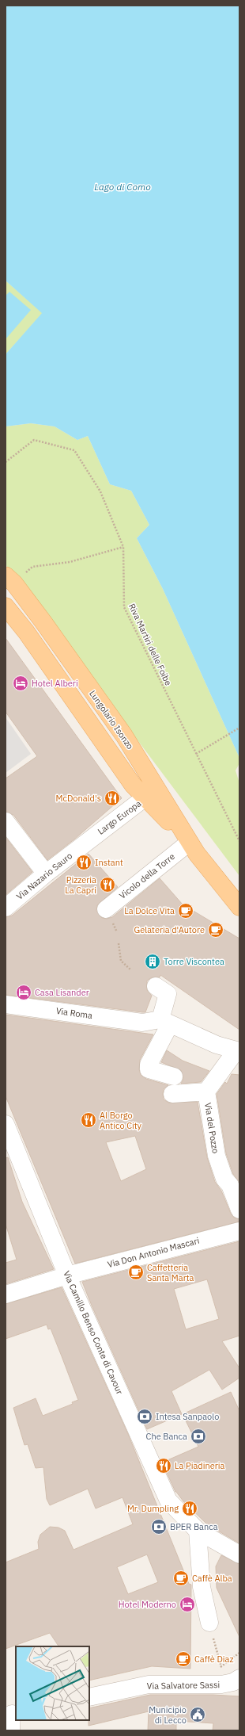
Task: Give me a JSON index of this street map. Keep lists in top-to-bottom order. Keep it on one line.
{"streets":{"main road":["Lungolario Isonzo"],"street":["Largo Europa","Via Nazario Sauro","Vicolo della Torre","Via Roma","Via del Pozzo","Via Don Antonio Mascari","Via Camillo Benso Conte di Cavour","Via Salvatore Sassi"],"path":["Riva Martiri delle Foibe"]},"crossings":[["Lungolario Isonzo","Largo Europa"],["Lungolario Isonzo","Vicolo della Torre"],["Largo Europa","Via Nazario Sauro"],["Via Don Antonio Mascari","Via Camillo Benso Conte di Cavour"]],"water":["Lago di Como"],"places":{"hotel":["Hotel Alberi","Casa Lisander","Hotel Moderno"],"restaurant":["McDonald's","Instant","Pizzeria La Capri","Al Borgo Antico City","La Piadineria","Mr. Dumpling"],"cafe":["La Dolce Vita","Gelateria d'Autore","Caffetteria Santa Marta","Caffè Alba","Caffè Diaz"],"building":["Torre Viscontea"],"bank":["Intesa Sanpaolo","Che Banca","BPER Banca"],"public building":["Municipio di Lecco"]}}
